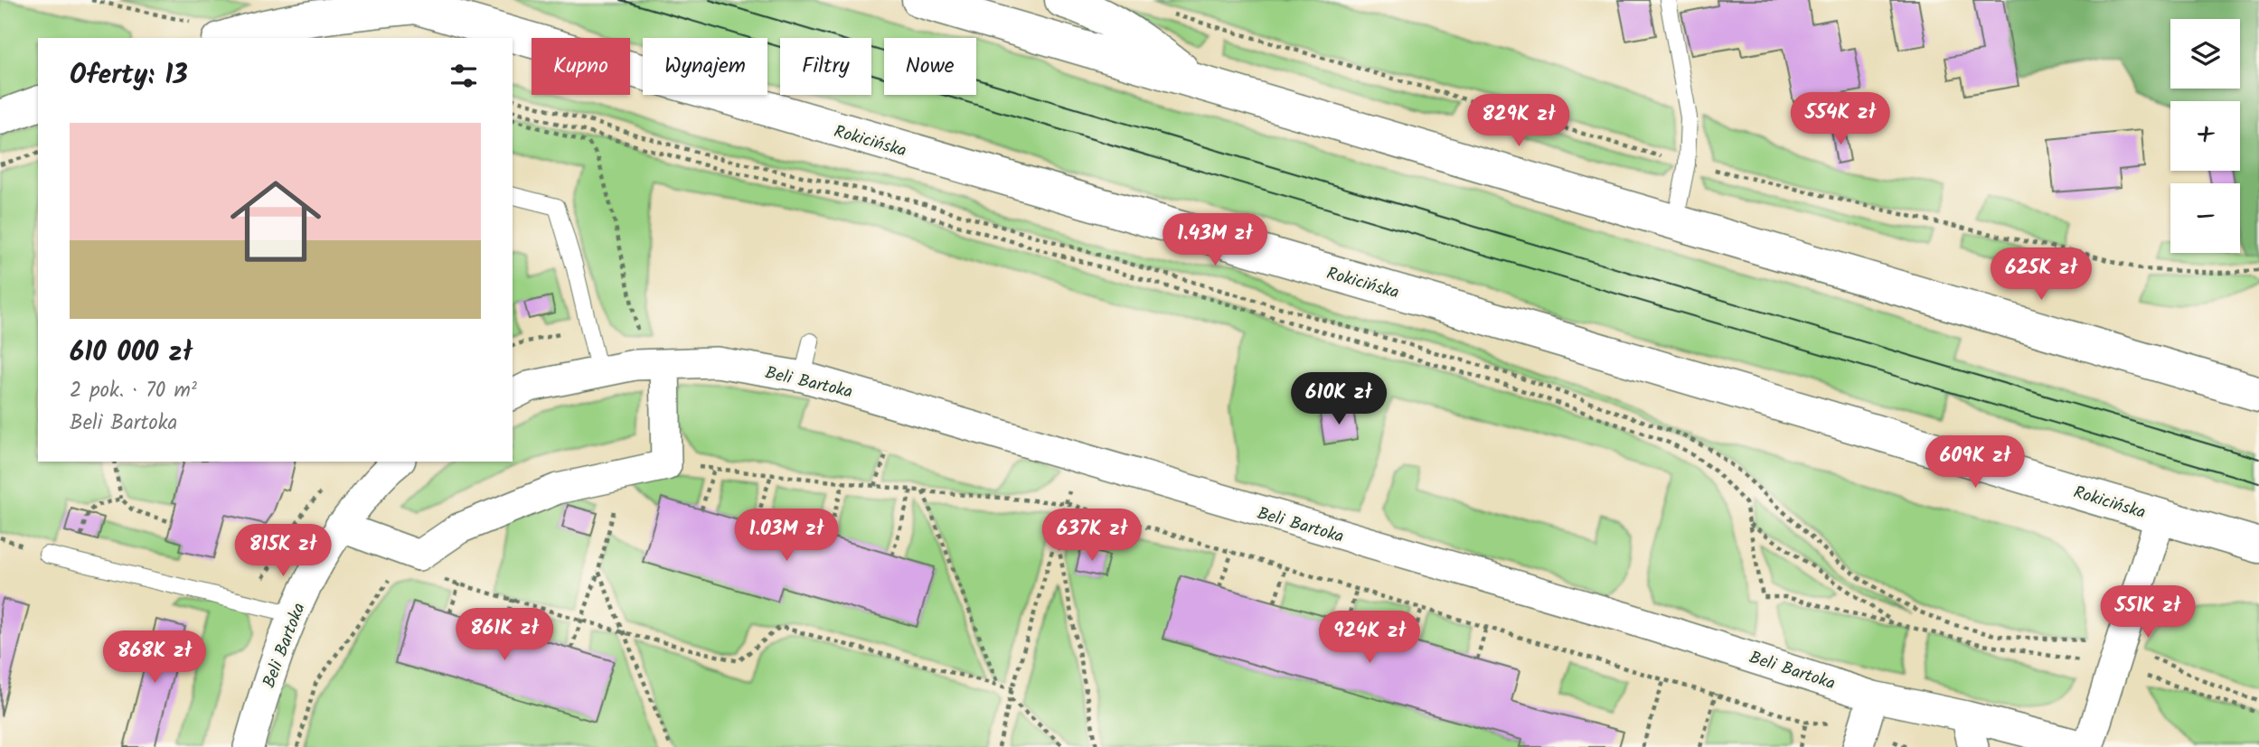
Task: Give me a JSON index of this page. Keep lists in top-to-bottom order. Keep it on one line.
{"streets":{"main road":["Rokicińska"],"street":["Beli Bartoka"]},"page":{"map_buttons":["+","−"],"chip":["Kupno","Wynajem","Filtry","Nowe"],"heading":"Oferty: 13","price":["554K zł","829K zł","1.43M zł","625K zł","610K zł","609K zł","1.03M zł","637K zł","815K zł","551K zł","861K zł","924K zł","868K zł"],"list":[{"name":"610 000 zł","note":"2 pok. · 70 m² · Beli Bartoka"}]}}
